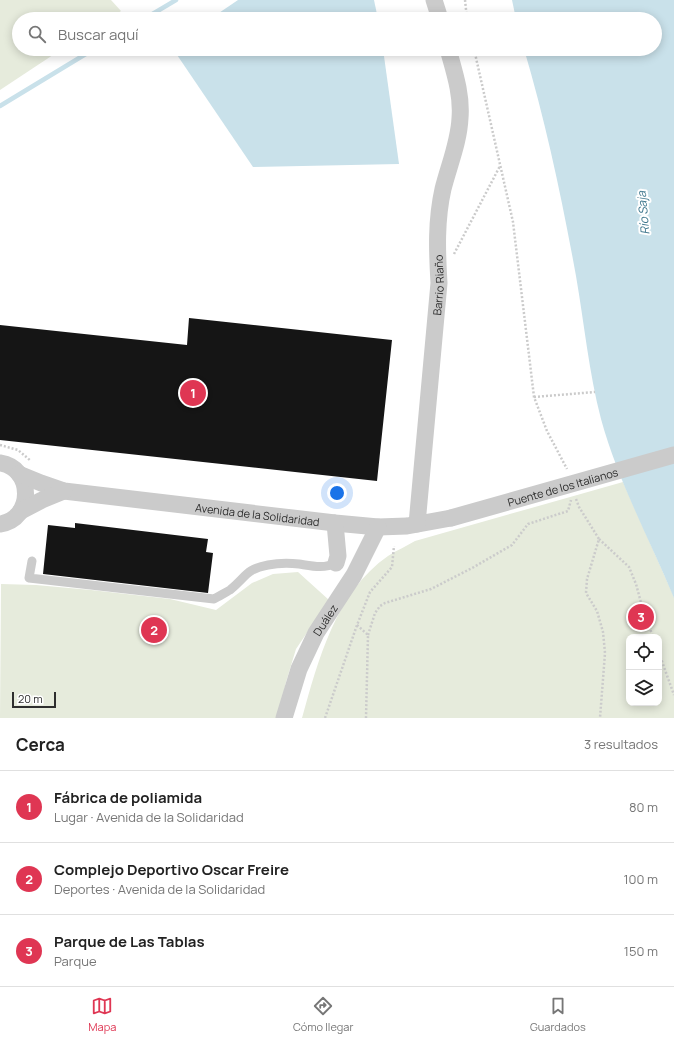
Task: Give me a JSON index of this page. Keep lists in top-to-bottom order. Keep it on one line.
{"streets":{"street":["Barrio Riaño","Puente de los Italianos","Avenida de la Solidaridad","Duález"]},"crossings":[["Barrio Riaño","Avenida de la Solidaridad"],["Puente de los Italianos","Avenida de la Solidaridad"],["Avenida de la Solidaridad","Duález"]],"water":["Río Saja"],"scale_bar":"20 m","page":{"search":"Buscar aquí","pins":["1","3","2"],"scale":"20 m","heading":["Cerca","3 resultados"],"list":[{"mark":"1","name":"Fábrica de poliamida","note":"Lugar · Avenida de la Solidaridad","value":"80 m"},{"mark":"2","name":"Complejo Deportivo Oscar Freire","note":"Deportes · Avenida de la Solidaridad","value":"100 m"},{"mark":"3","name":"Parque de Las Tablas","note":"Parque","value":"150 m"}],"nav":["Mapa","Cómo llegar","Guardados"]}}
